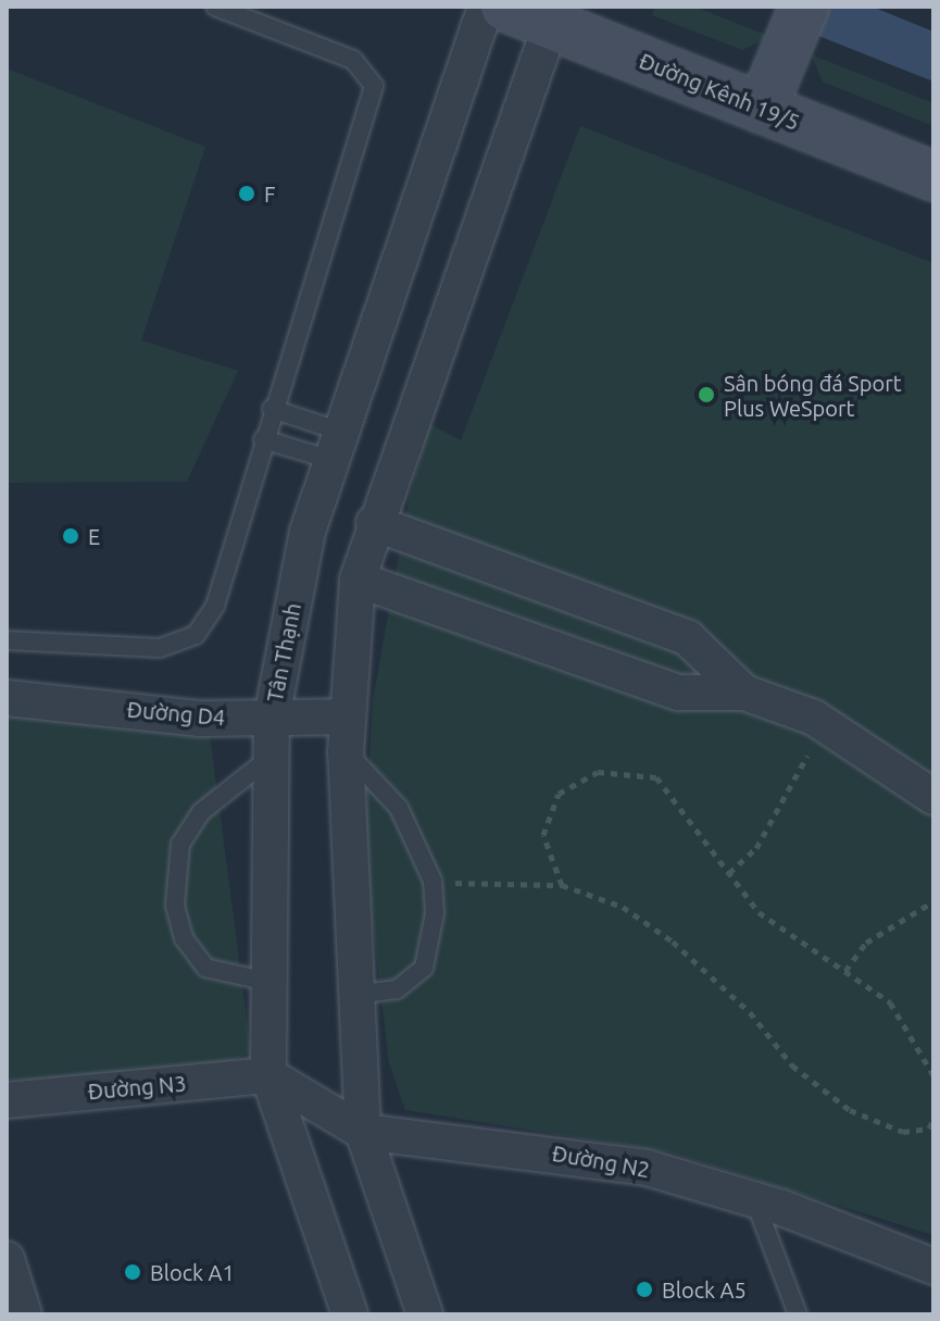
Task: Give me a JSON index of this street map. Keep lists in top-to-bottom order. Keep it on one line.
{"streets":{"street":["Đường Kênh 19/5","Tân Thạnh","Đường D4","Đường N3","Đường N2"]},"crossings":[["Tân Thạnh","Đường D4"],["Tân Thạnh","Đường N3"],["Tân Thạnh","Đường N2"],["Đường N3","Đường N2"]],"places":["F","Sân bóng đá Sport Plus WeSport","E","Block A1","Block A5"]}
